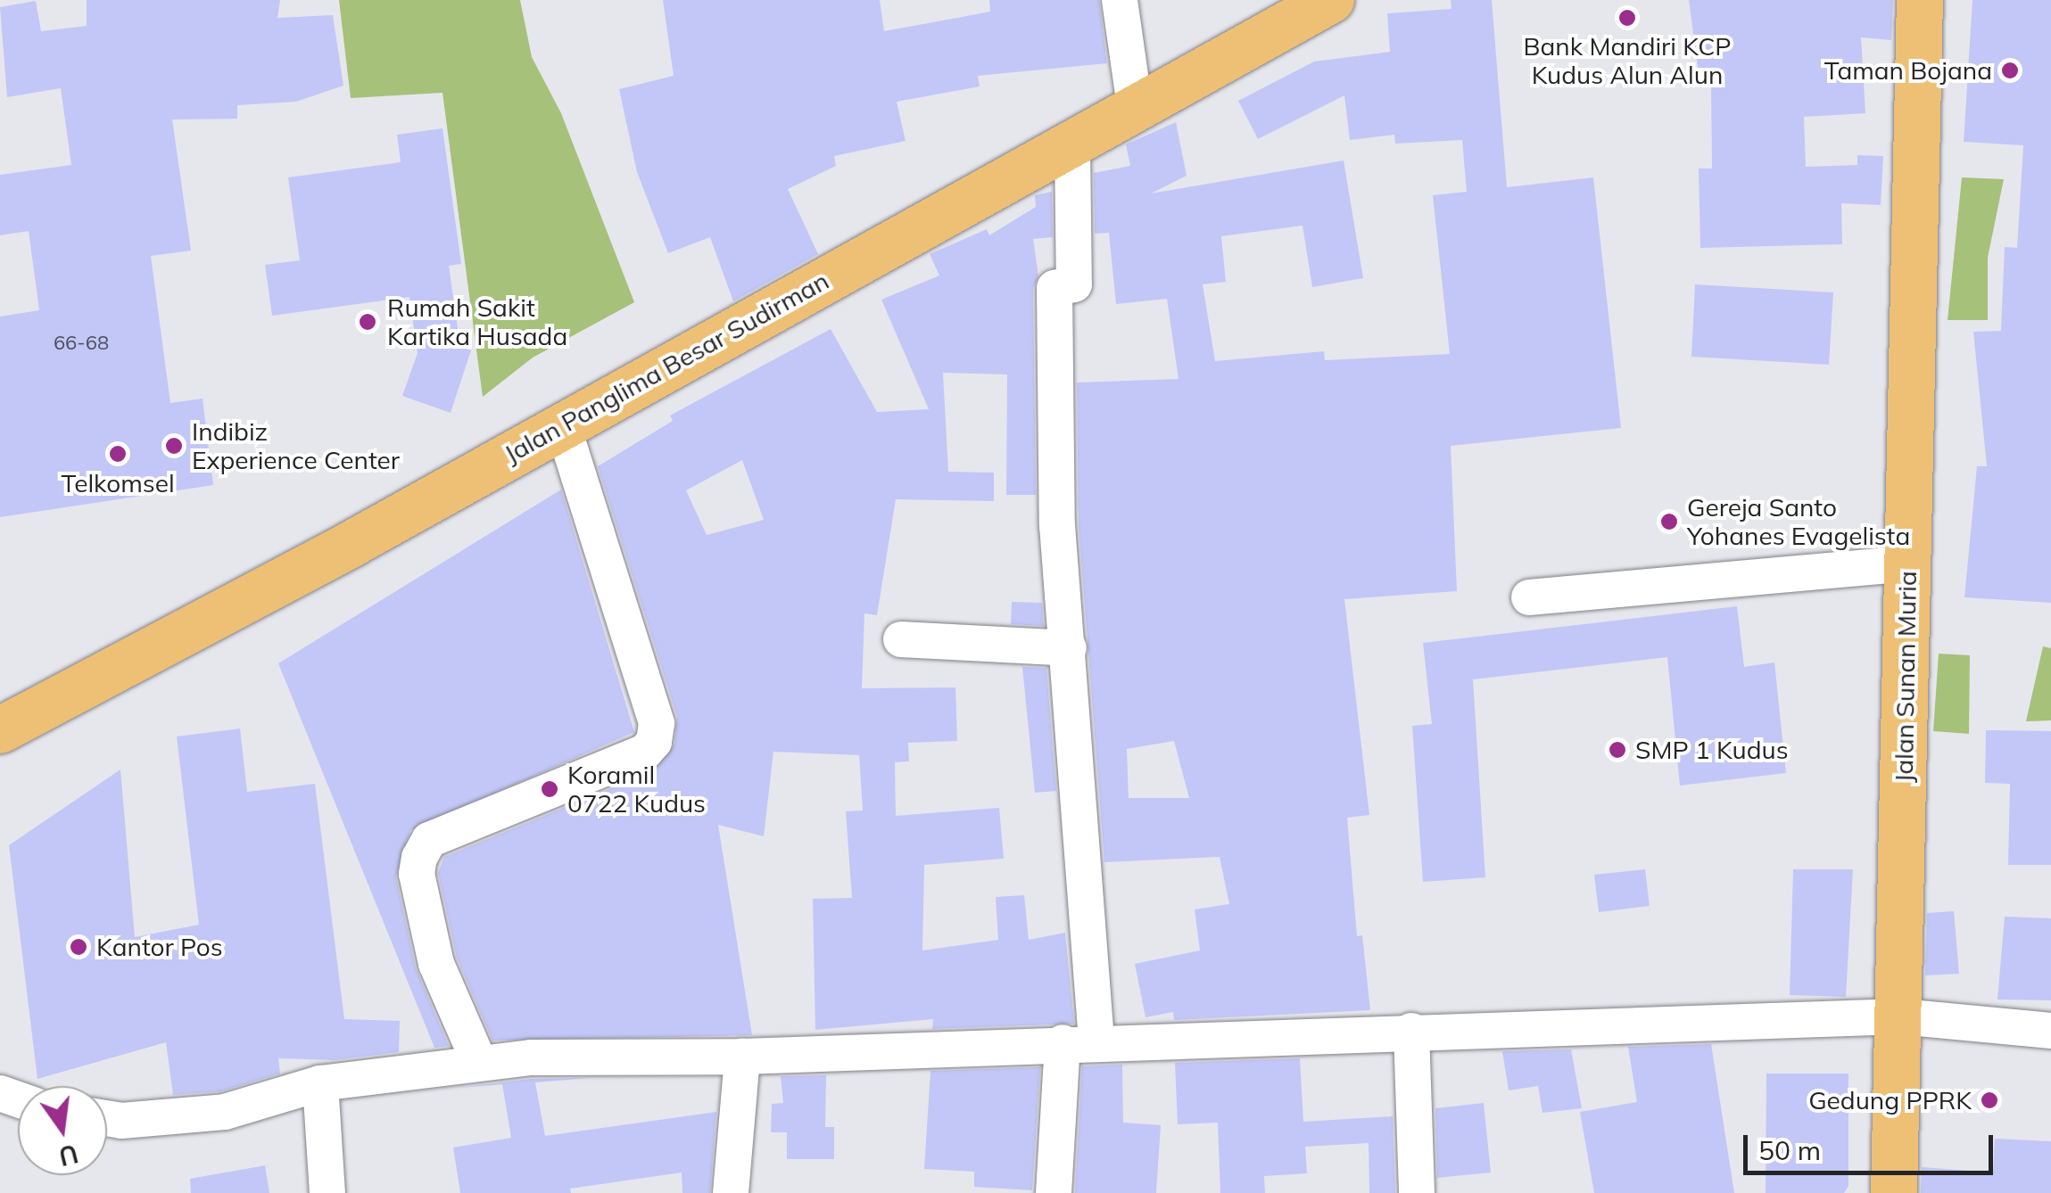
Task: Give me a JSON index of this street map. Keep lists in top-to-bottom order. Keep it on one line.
{"streets":{"main road":["Jalan Panglima Besar Sudirman","Jalan Sunan Muria"]},"places":["Bank Mandiri KCP Kudus Alun Alun","Taman Bojana","Rumah Sakit Kartika Husada","Indibiz Experience Center","Telkomsel","Gereja Santo Yohanes Evagelista","SMP 1 Kudus","Koramil 0722 Kudus","Kantor Pos","Gedung PPRK"],"house_numbers":["66-68"],"scale_bar":"50 m","north":"bottom"}
